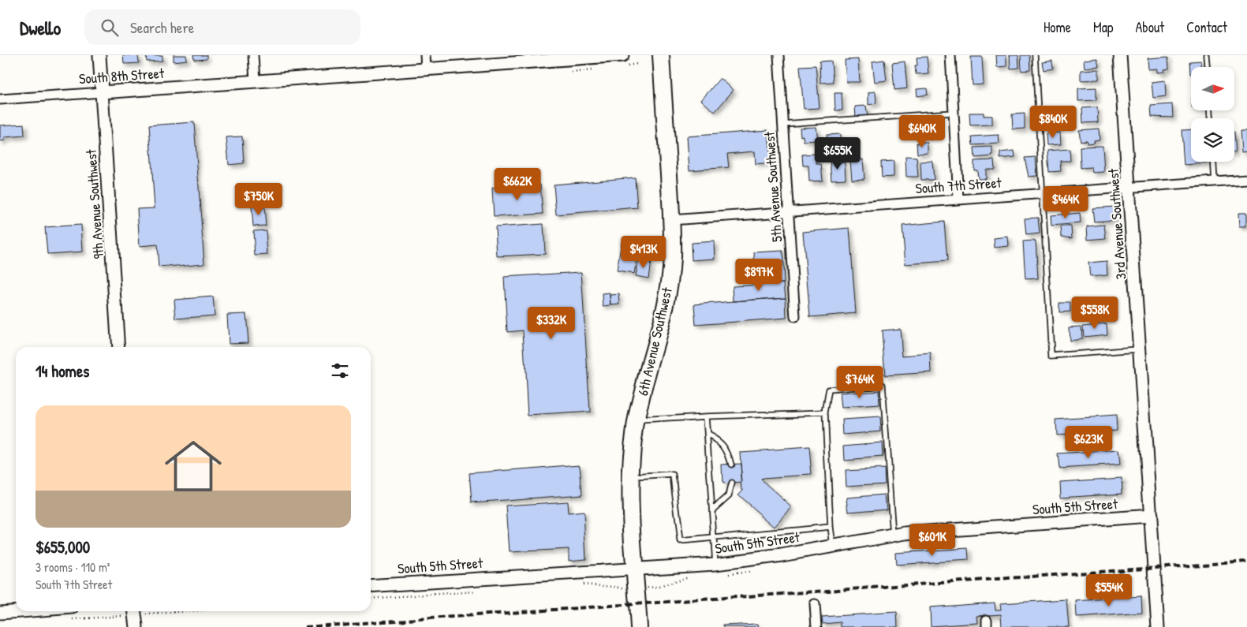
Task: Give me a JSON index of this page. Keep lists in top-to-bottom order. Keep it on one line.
{"streets":{"highway":["6th Avenue Southwest"],"street":["South 8th Street","South 7th Street","5th Avenue Southwest","9th Avenue Southwest","3rd Avenue Southwest","South 5th Street"]},"crossings":[["South 8th Street","9th Avenue Southwest"],["South 7th Street","5th Avenue Southwest"],["South 7th Street","3rd Avenue Southwest"],["South 7th Street","6th Avenue Southwest"],["3rd Avenue Southwest","South 5th Street"],["6th Avenue Southwest","South 5th Street"]],"north":"right","page":{"header":"Dwello","search":"Search here","nav":["Home","Map","About","Contact"],"price":["$840K","$640K","$655K","$662K","$750K","$464K","$413K","$897K","$558K","$332K","$764K","$623K","$601K","$554K"],"heading":"14 homes","list":[{"name":"$655,000","note":"3 rooms · 110 m² · South 7th Street"}]}}
